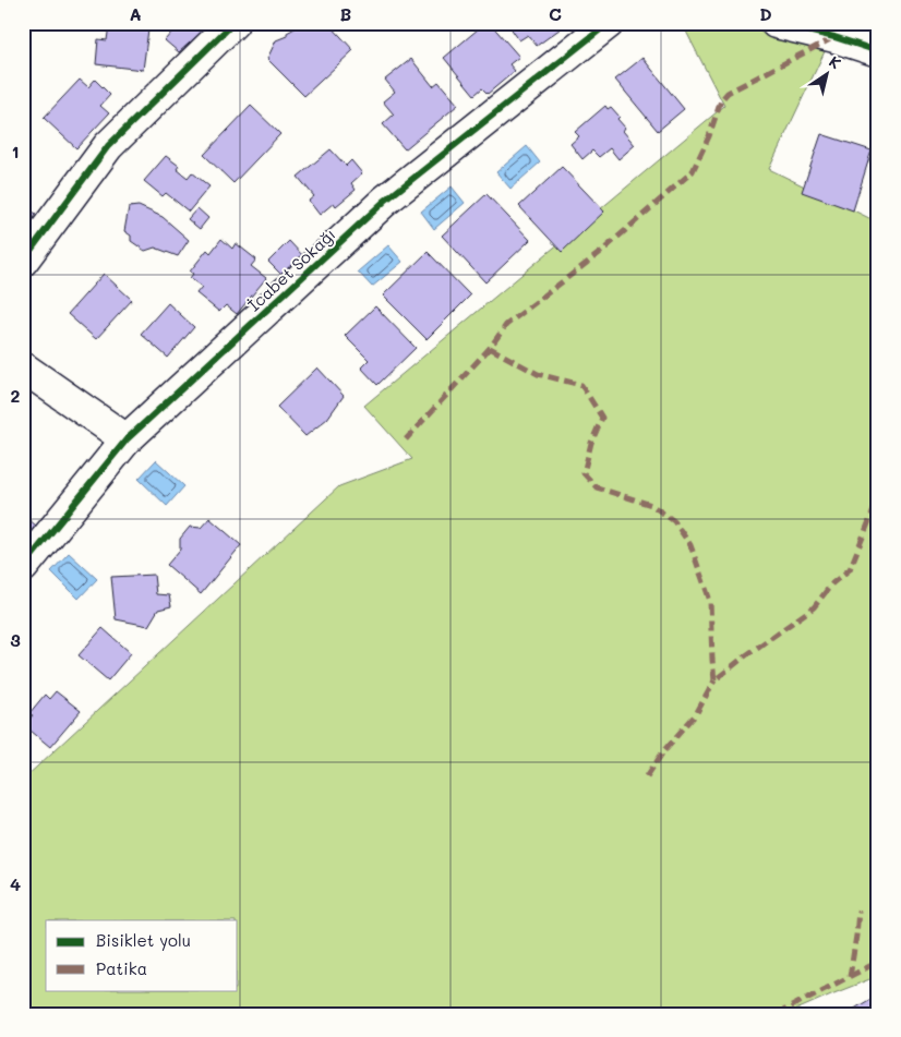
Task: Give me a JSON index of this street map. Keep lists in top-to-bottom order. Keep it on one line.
{"streets":{"street":["İcabet Sokağı"]},"legend":["Bisiklet yolu","Patika"],"north":"top right","grid":{"columns":["A","B","C","D"],"rows":["1","2","3","4"]}}
